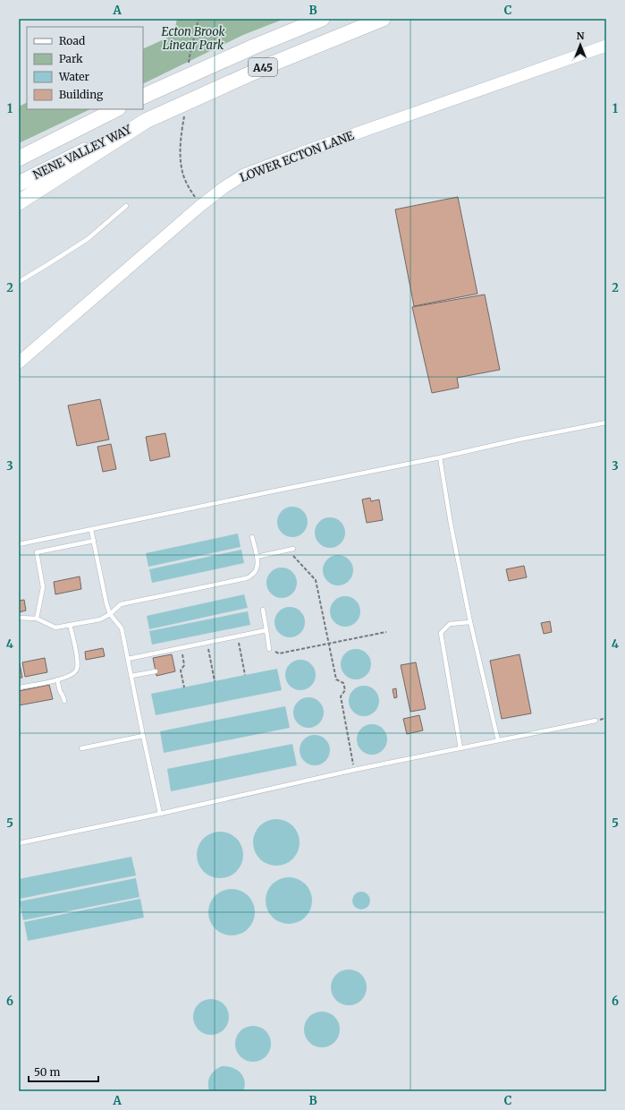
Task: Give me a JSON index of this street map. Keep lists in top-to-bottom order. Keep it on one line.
{"streets":{"highway":["A45","NENE VALLEY WAY"],"street":["LOWER ECTON LANE"]},"crossings":[["A45","NENE VALLEY WAY"]],"parks":["Ecton Brook Linear Park"],"legend":["Road","Park","Water","Building"],"scale_bar":"50 m","north":"top","grid":{"columns":["A","B","C"],"rows":["1","2","3","4","5","6"]}}
